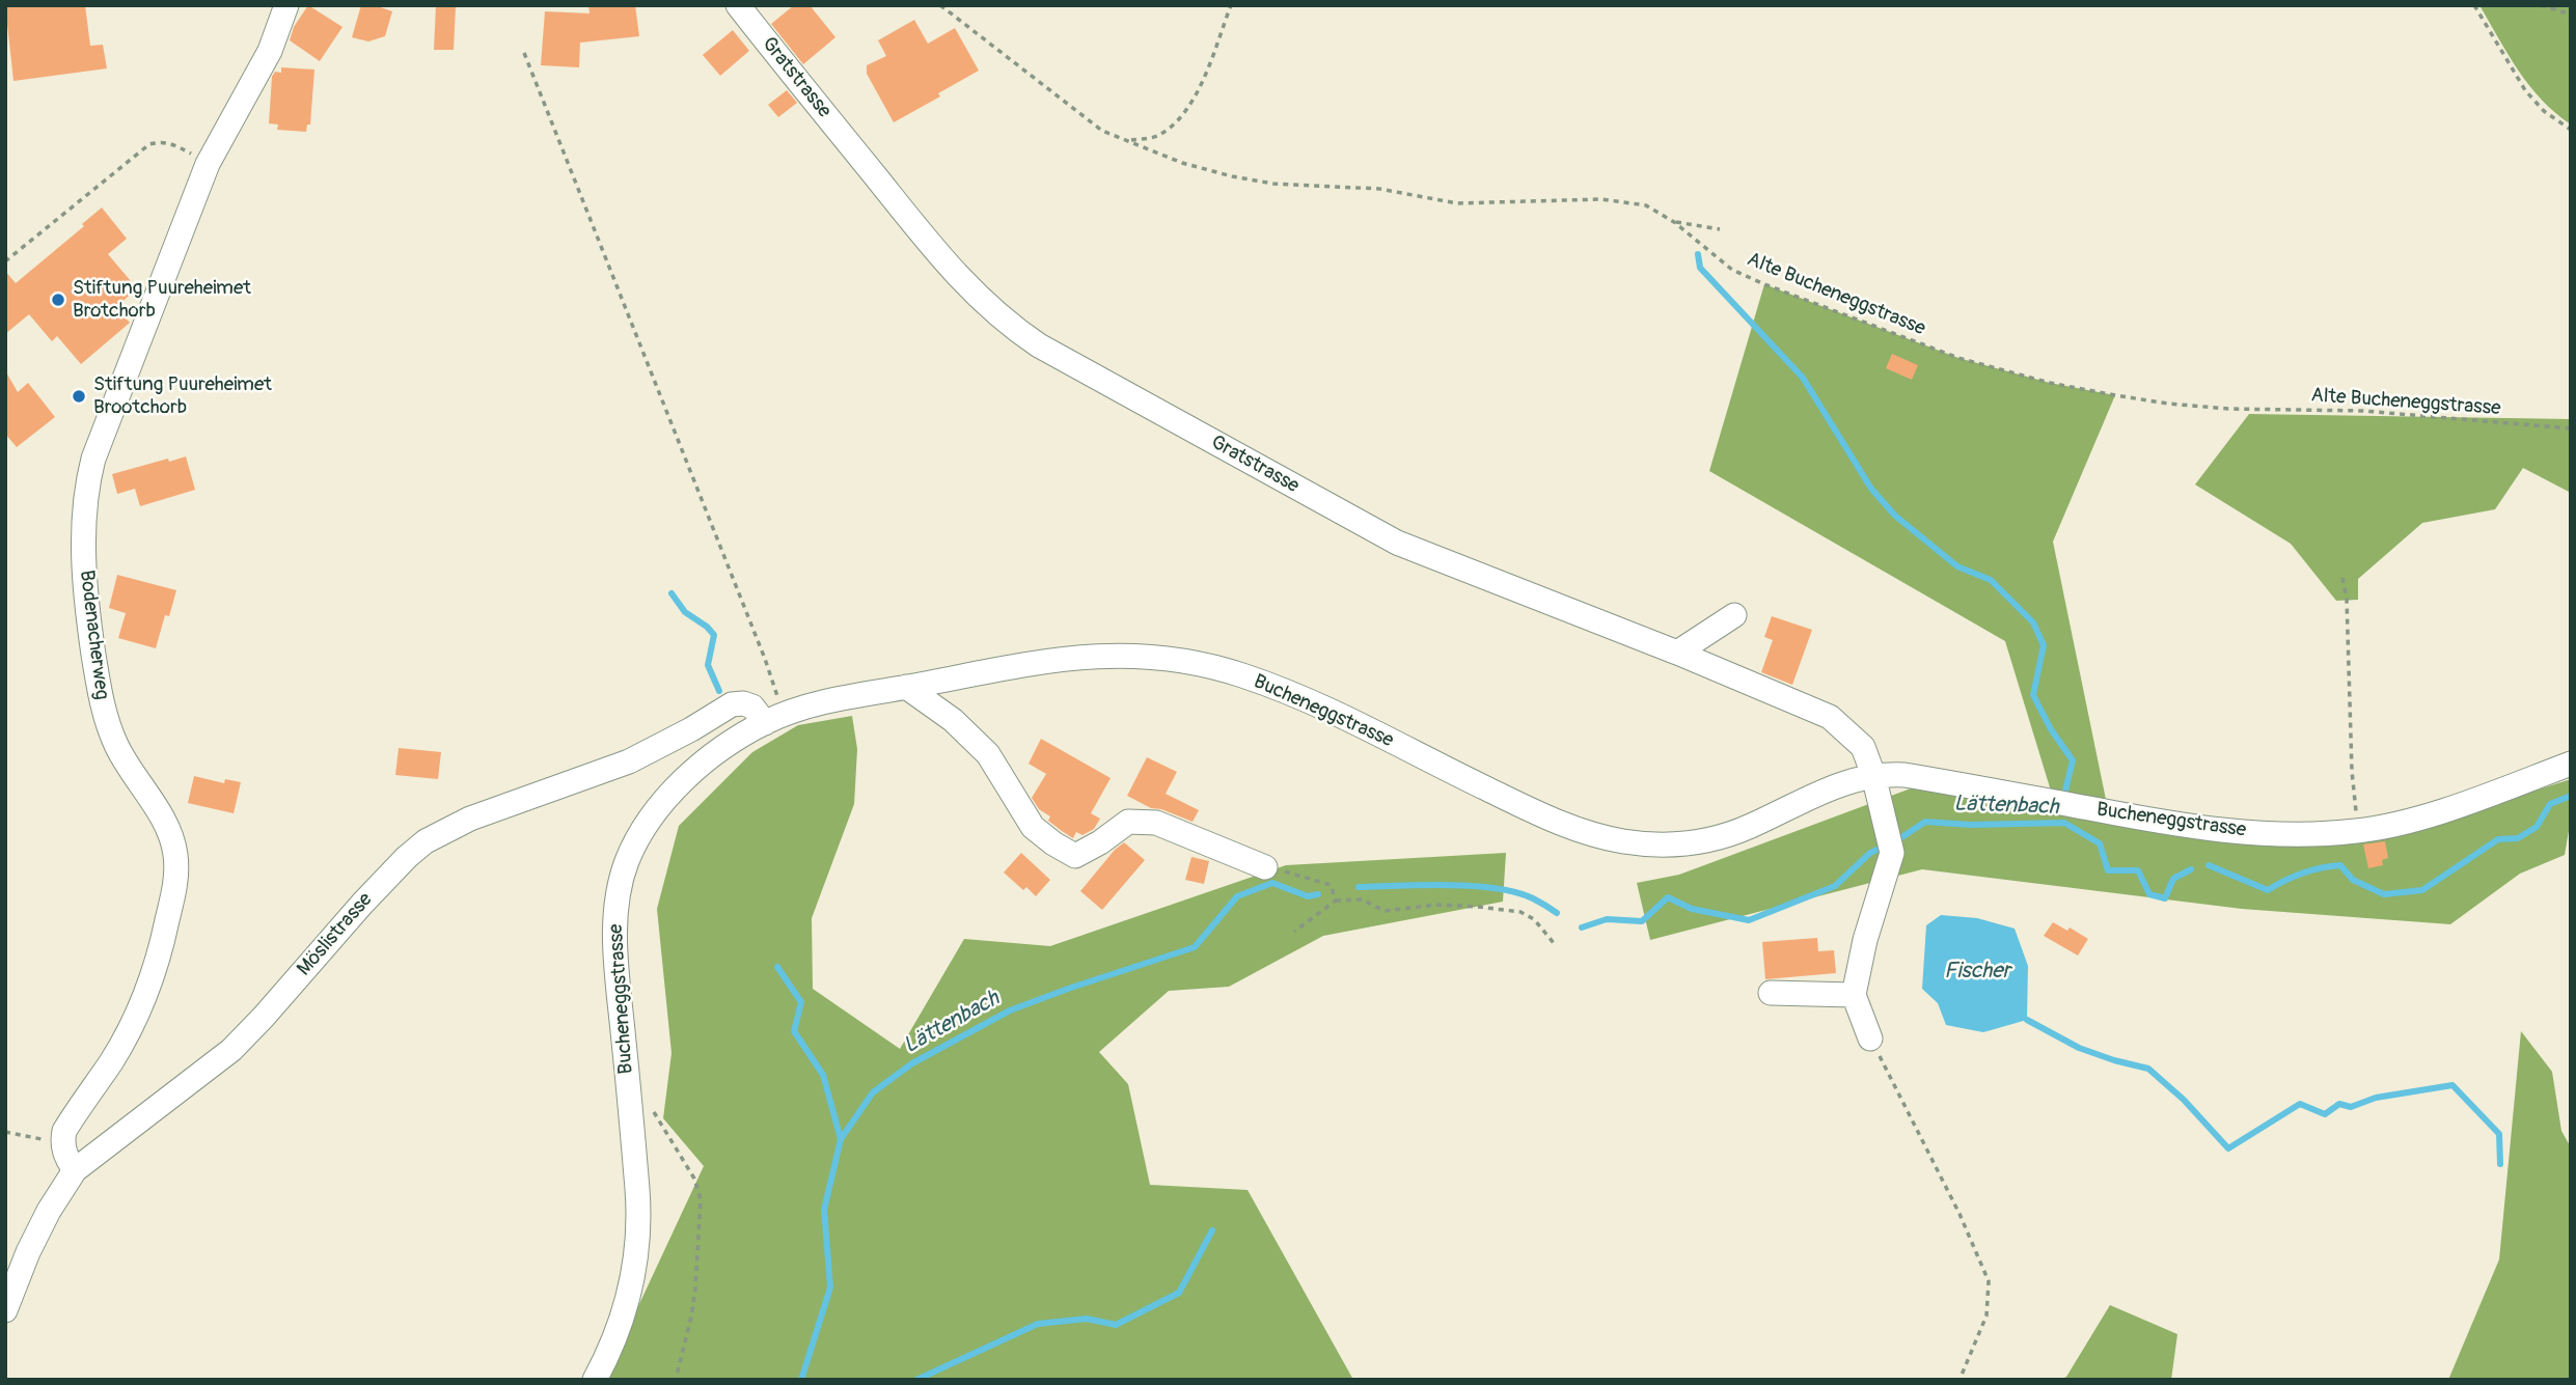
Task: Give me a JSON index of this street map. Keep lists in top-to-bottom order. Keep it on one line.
{"streets":{"street":["Gratstrasse","Bodenacherweg","Bucheneggstrasse","Möslistrasse"],"path":["Alte Bucheneggstrasse"]},"crossings":[["Gratstrasse","Bucheneggstrasse"],["Bucheneggstrasse","Möslistrasse"]],"water":["Lättenbach","Fischer"],"places":["Stiftung Puureheimet Brotchorb","Stiftung Puureheimet Brootchorb"]}
